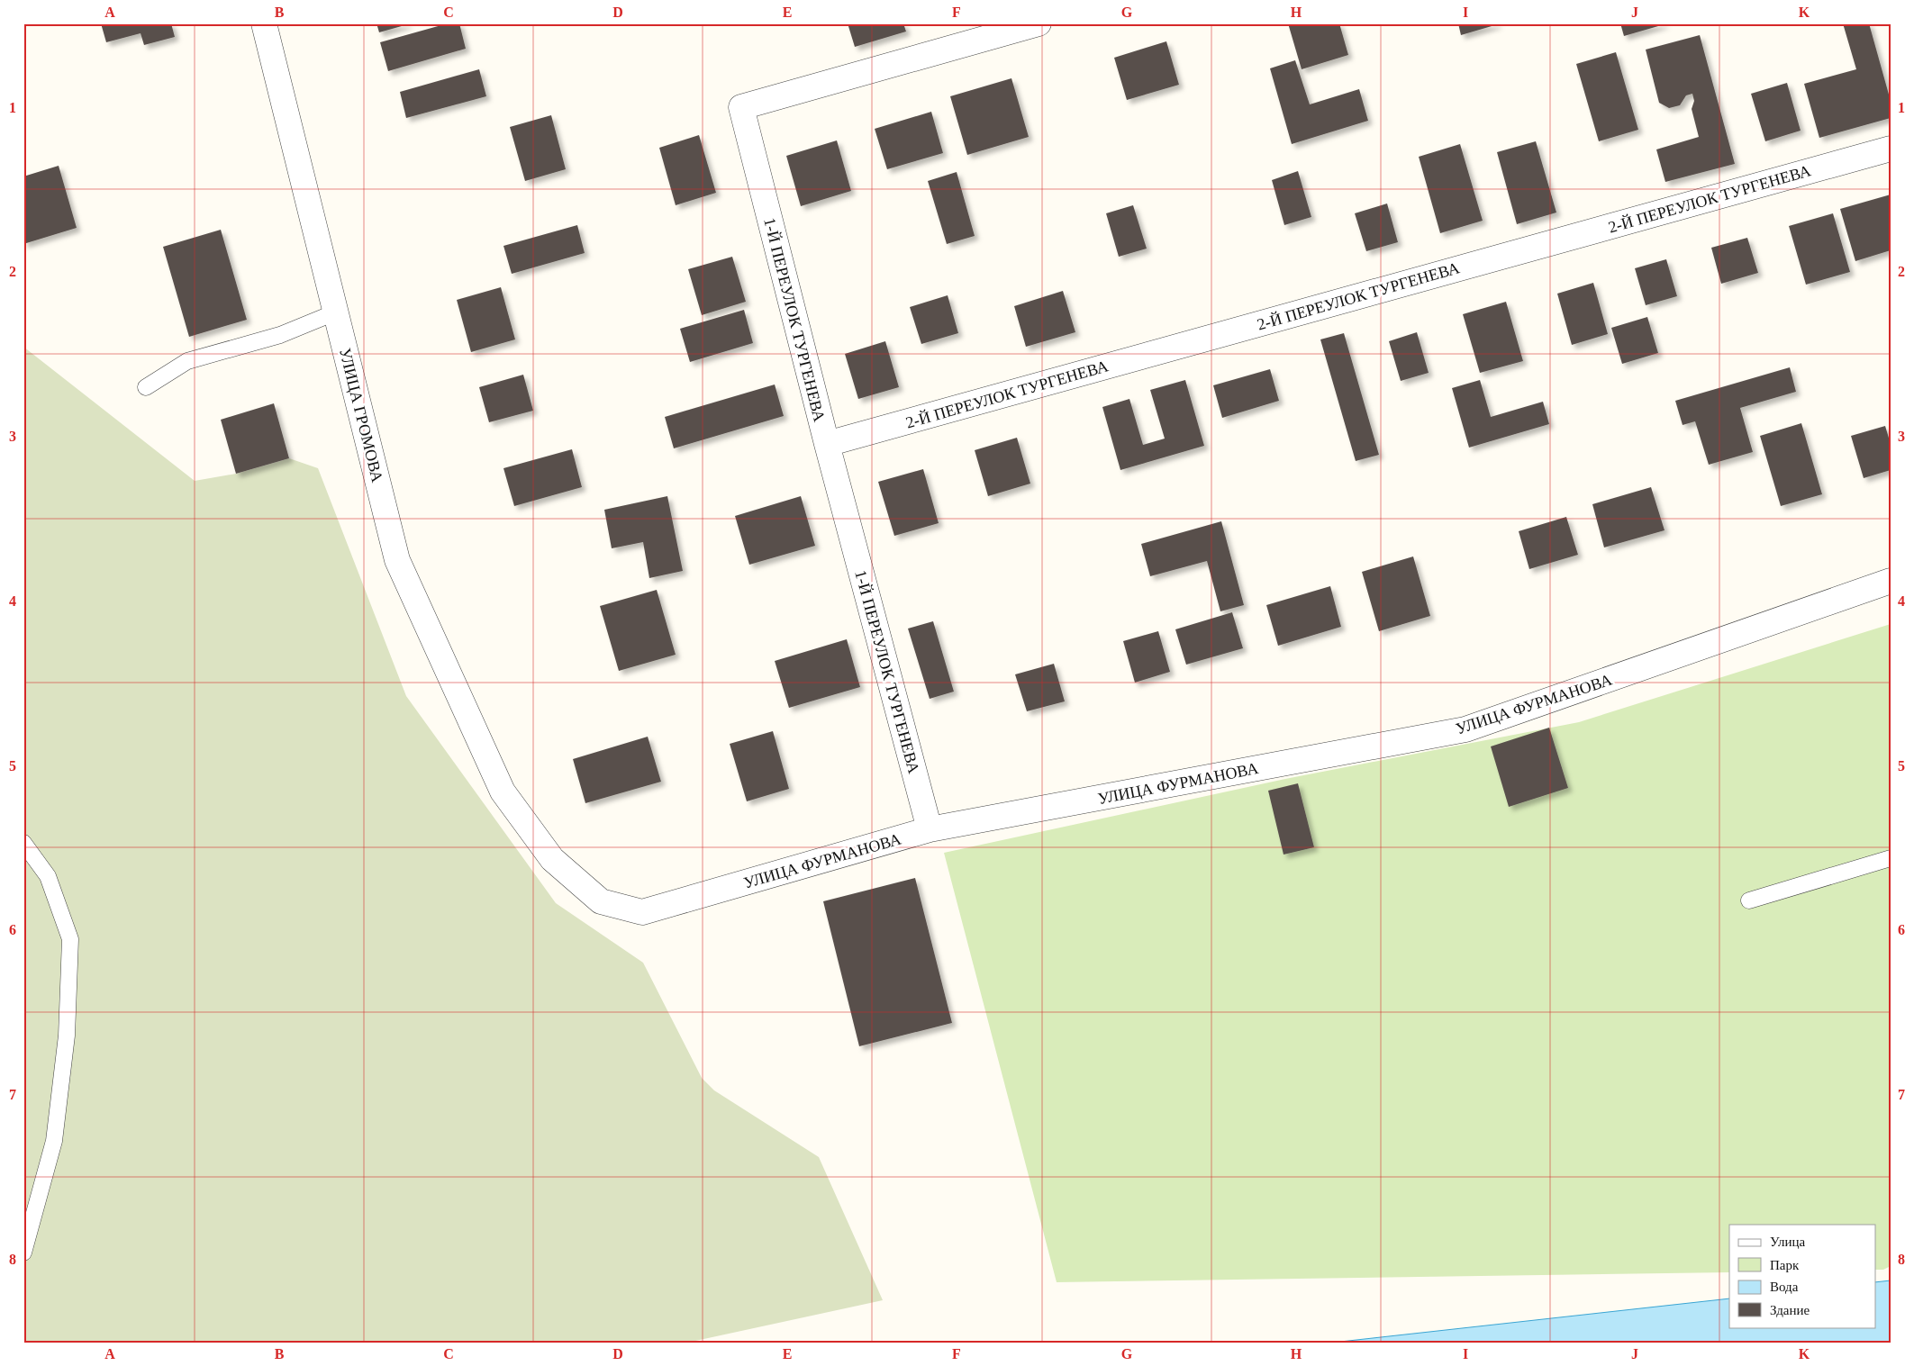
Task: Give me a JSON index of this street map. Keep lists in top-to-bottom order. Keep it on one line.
{"streets":{"street":["2-Й ПЕРЕУЛОК ТУРГЕНЕВА","1-Й ПЕРЕУЛОК ТУРГЕНЕВА","УЛИЦА ГРОМОВА","УЛИЦА ФУРМАНОВА"]},"crossings":[["2-Й ПЕРЕУЛОК ТУРГЕНЕВА","1-Й ПЕРЕУЛОК ТУРГЕНЕВА"],["1-Й ПЕРЕУЛОК ТУРГЕНЕВА","УЛИЦА ФУРМАНОВА"],["УЛИЦА ГРОМОВА","УЛИЦА ФУРМАНОВА"]],"legend":["Улица","Парк","Вода","Здание"],"grid":{"columns":["A","B","C","D","E","F","G","H","I","J","K"],"rows":["1","2","3","4","5","6","7","8"]}}
